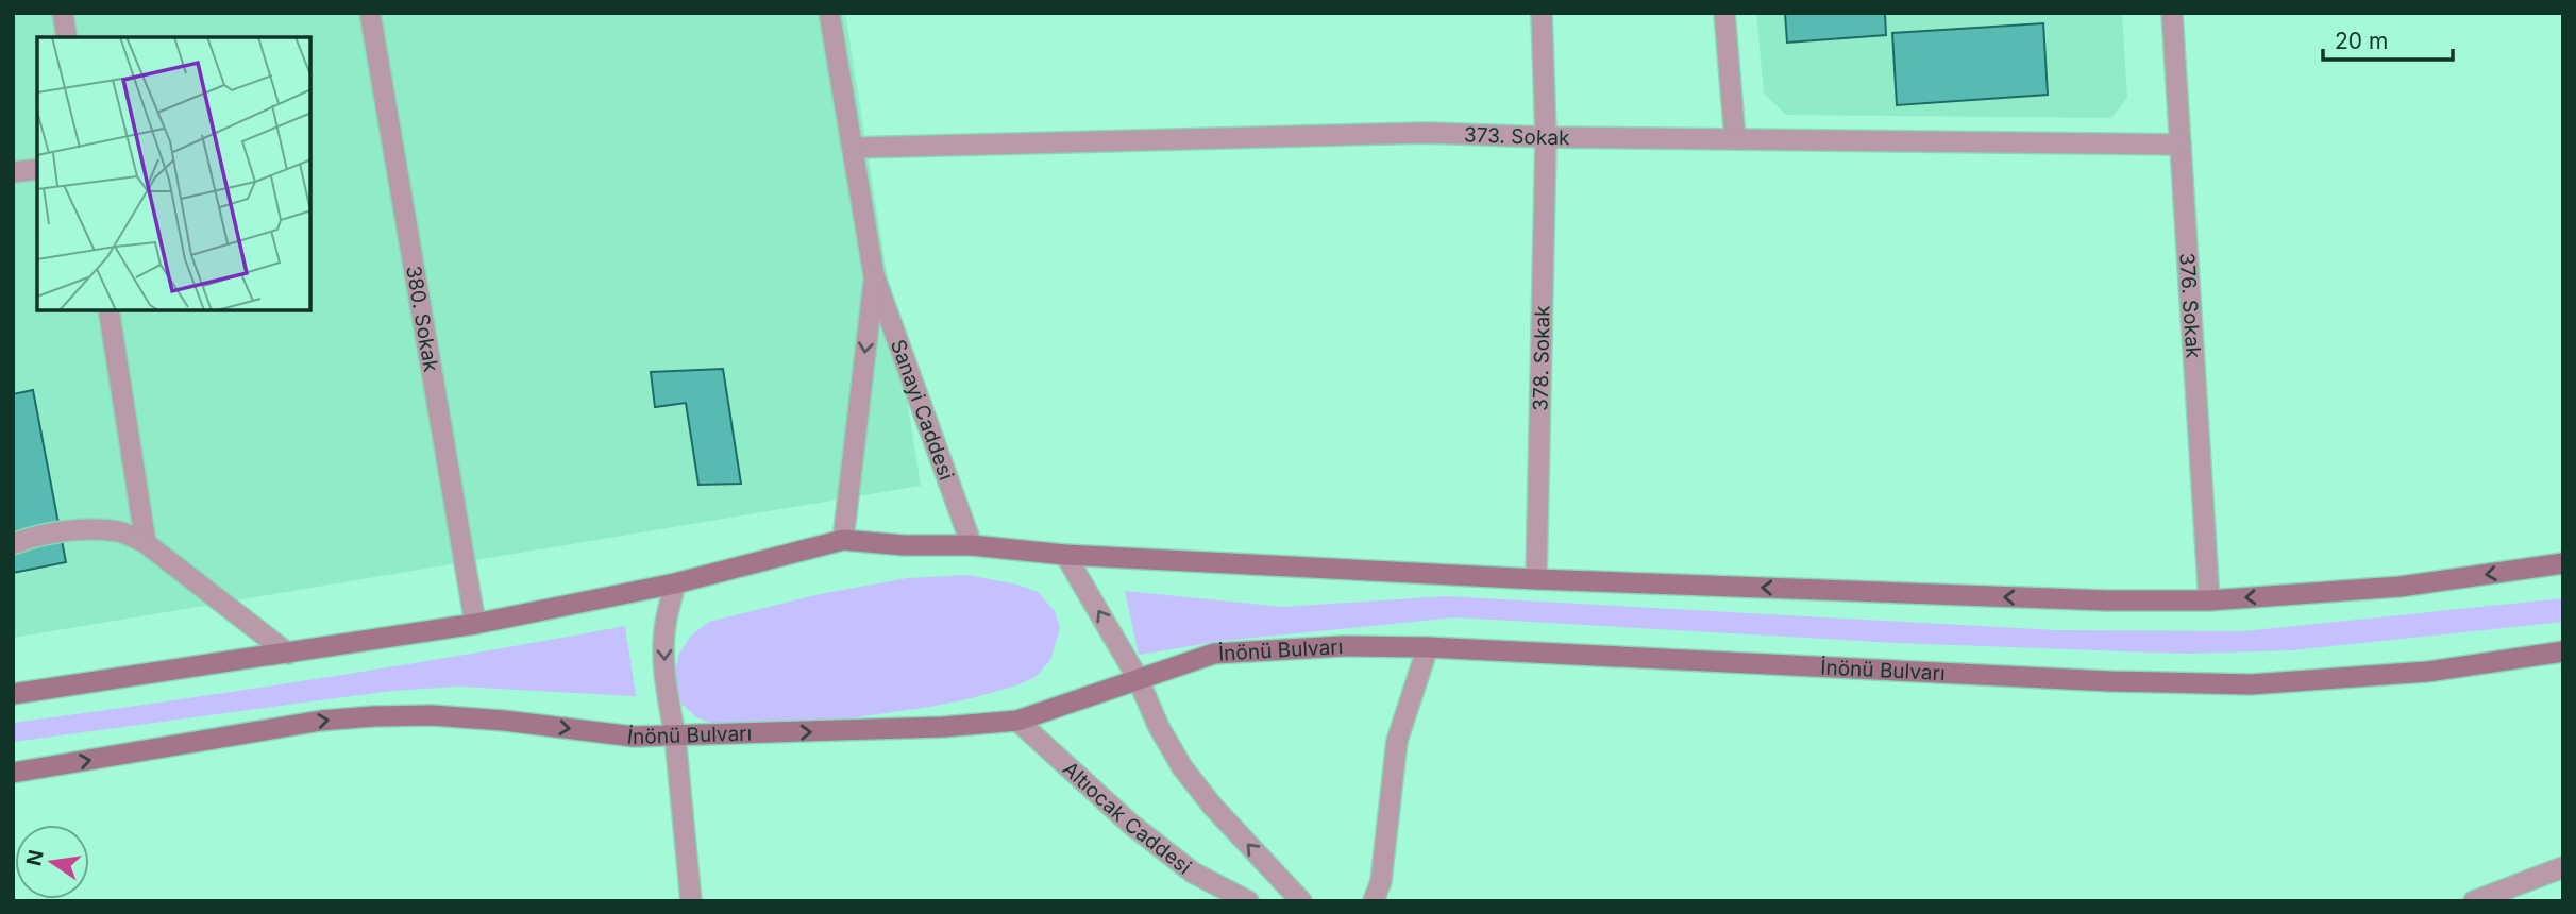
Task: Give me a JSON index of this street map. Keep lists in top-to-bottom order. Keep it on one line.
{"streets":{"main road":["İnönü Bulvarı"],"street":["373. Sokak","376. Sokak","380. Sokak","378. Sokak","Sanayi Caddesi","Altıocak Caddesi"]},"crossings":[["373. Sokak","376. Sokak"],["373. Sokak","378. Sokak"],["373. Sokak","Sanayi Caddesi"],["İnönü Bulvarı","Altıocak Caddesi"]],"scale_bar":"20 m","north":"left"}
